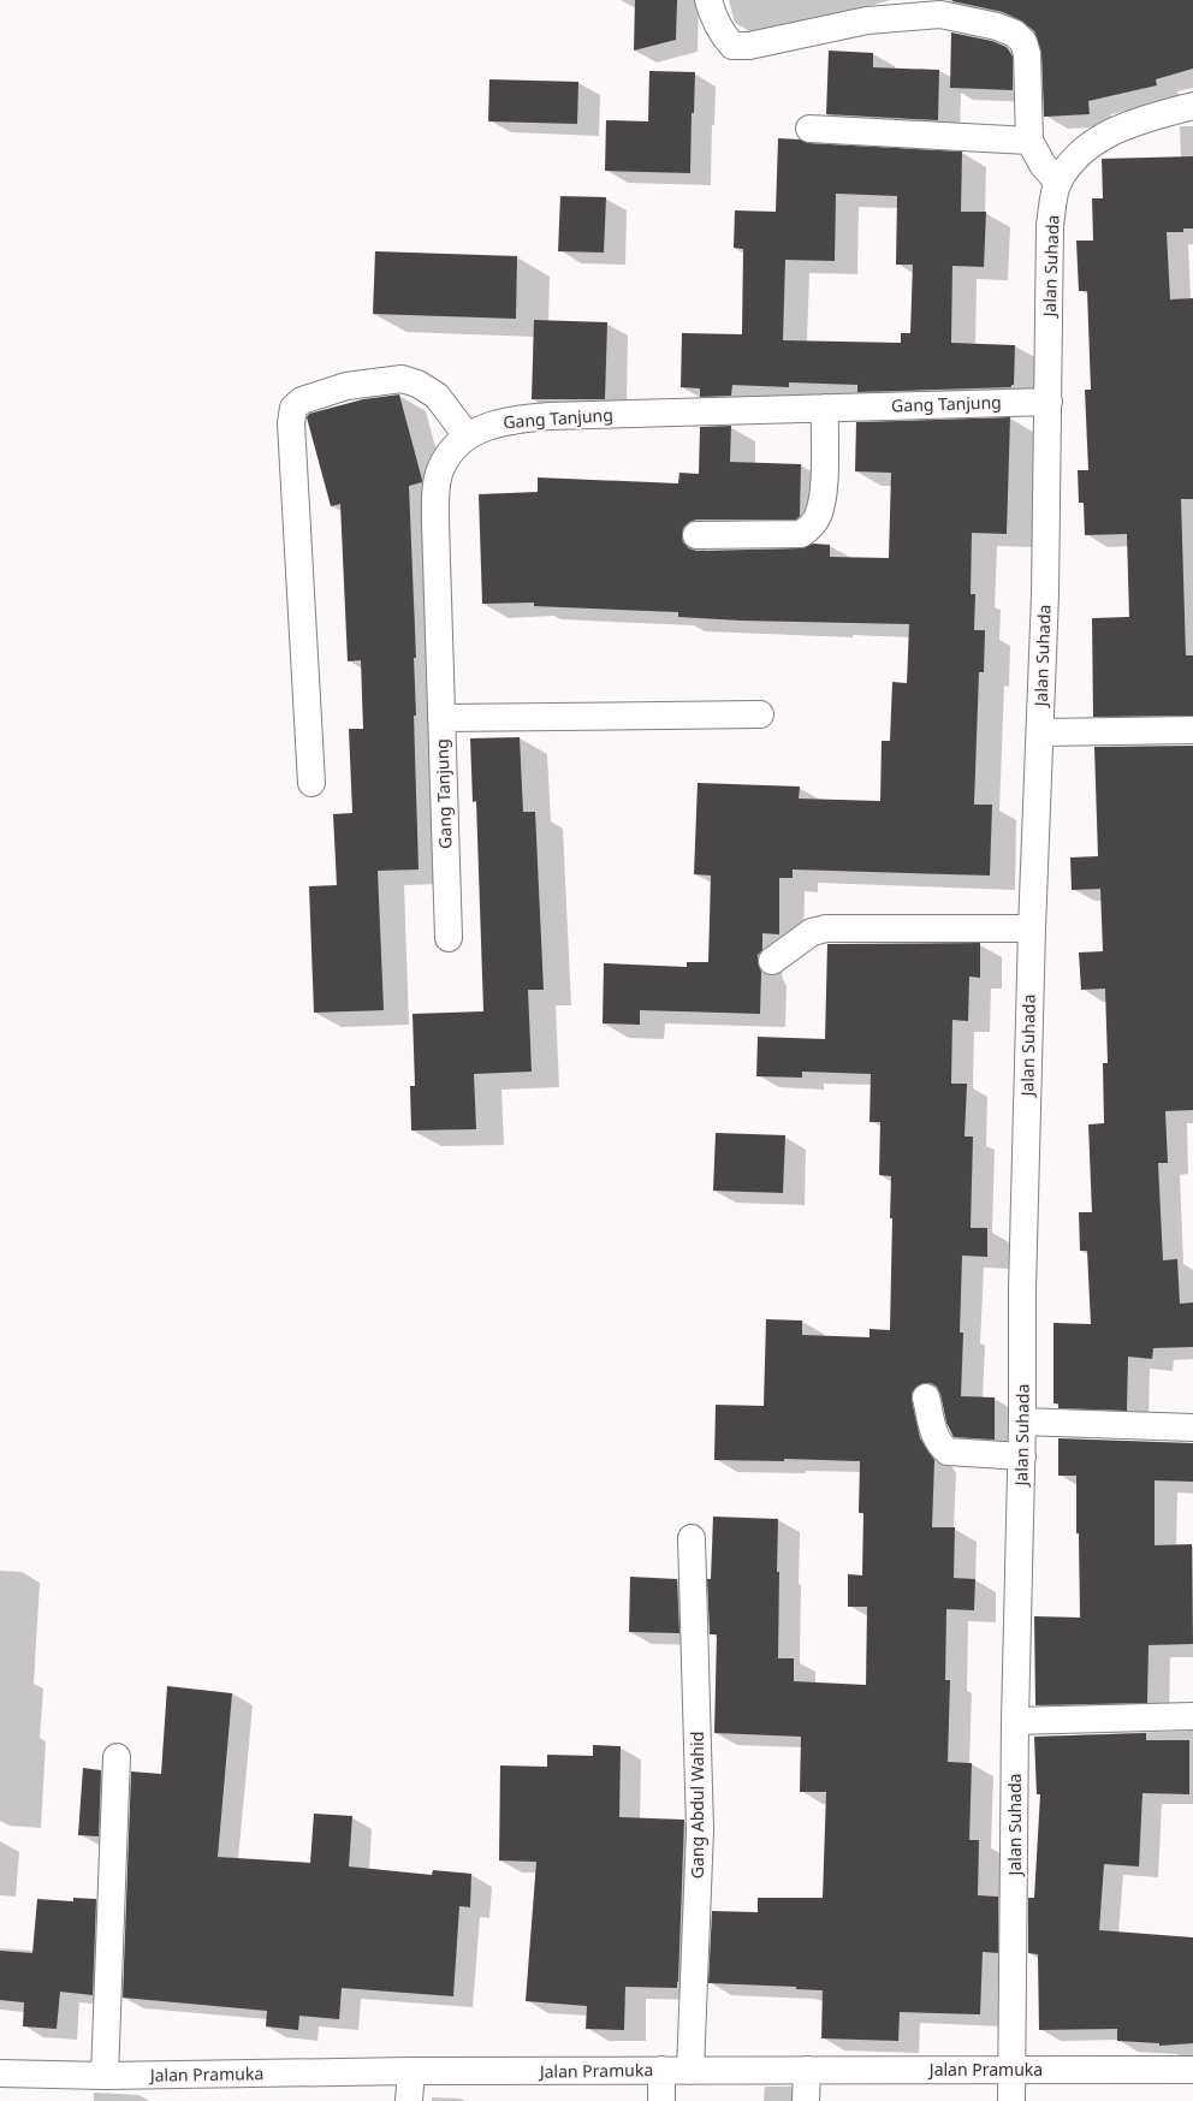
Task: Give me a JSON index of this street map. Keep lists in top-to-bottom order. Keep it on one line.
{"streets":{"street":["Jalan Suhada","Gang Tanjung","Gang Abdul Wahid","Jalan Pramuka"]},"crossings":[["Jalan Suhada","Gang Tanjung"],["Jalan Suhada","Jalan Pramuka"],["Gang Abdul Wahid","Jalan Pramuka"]]}
